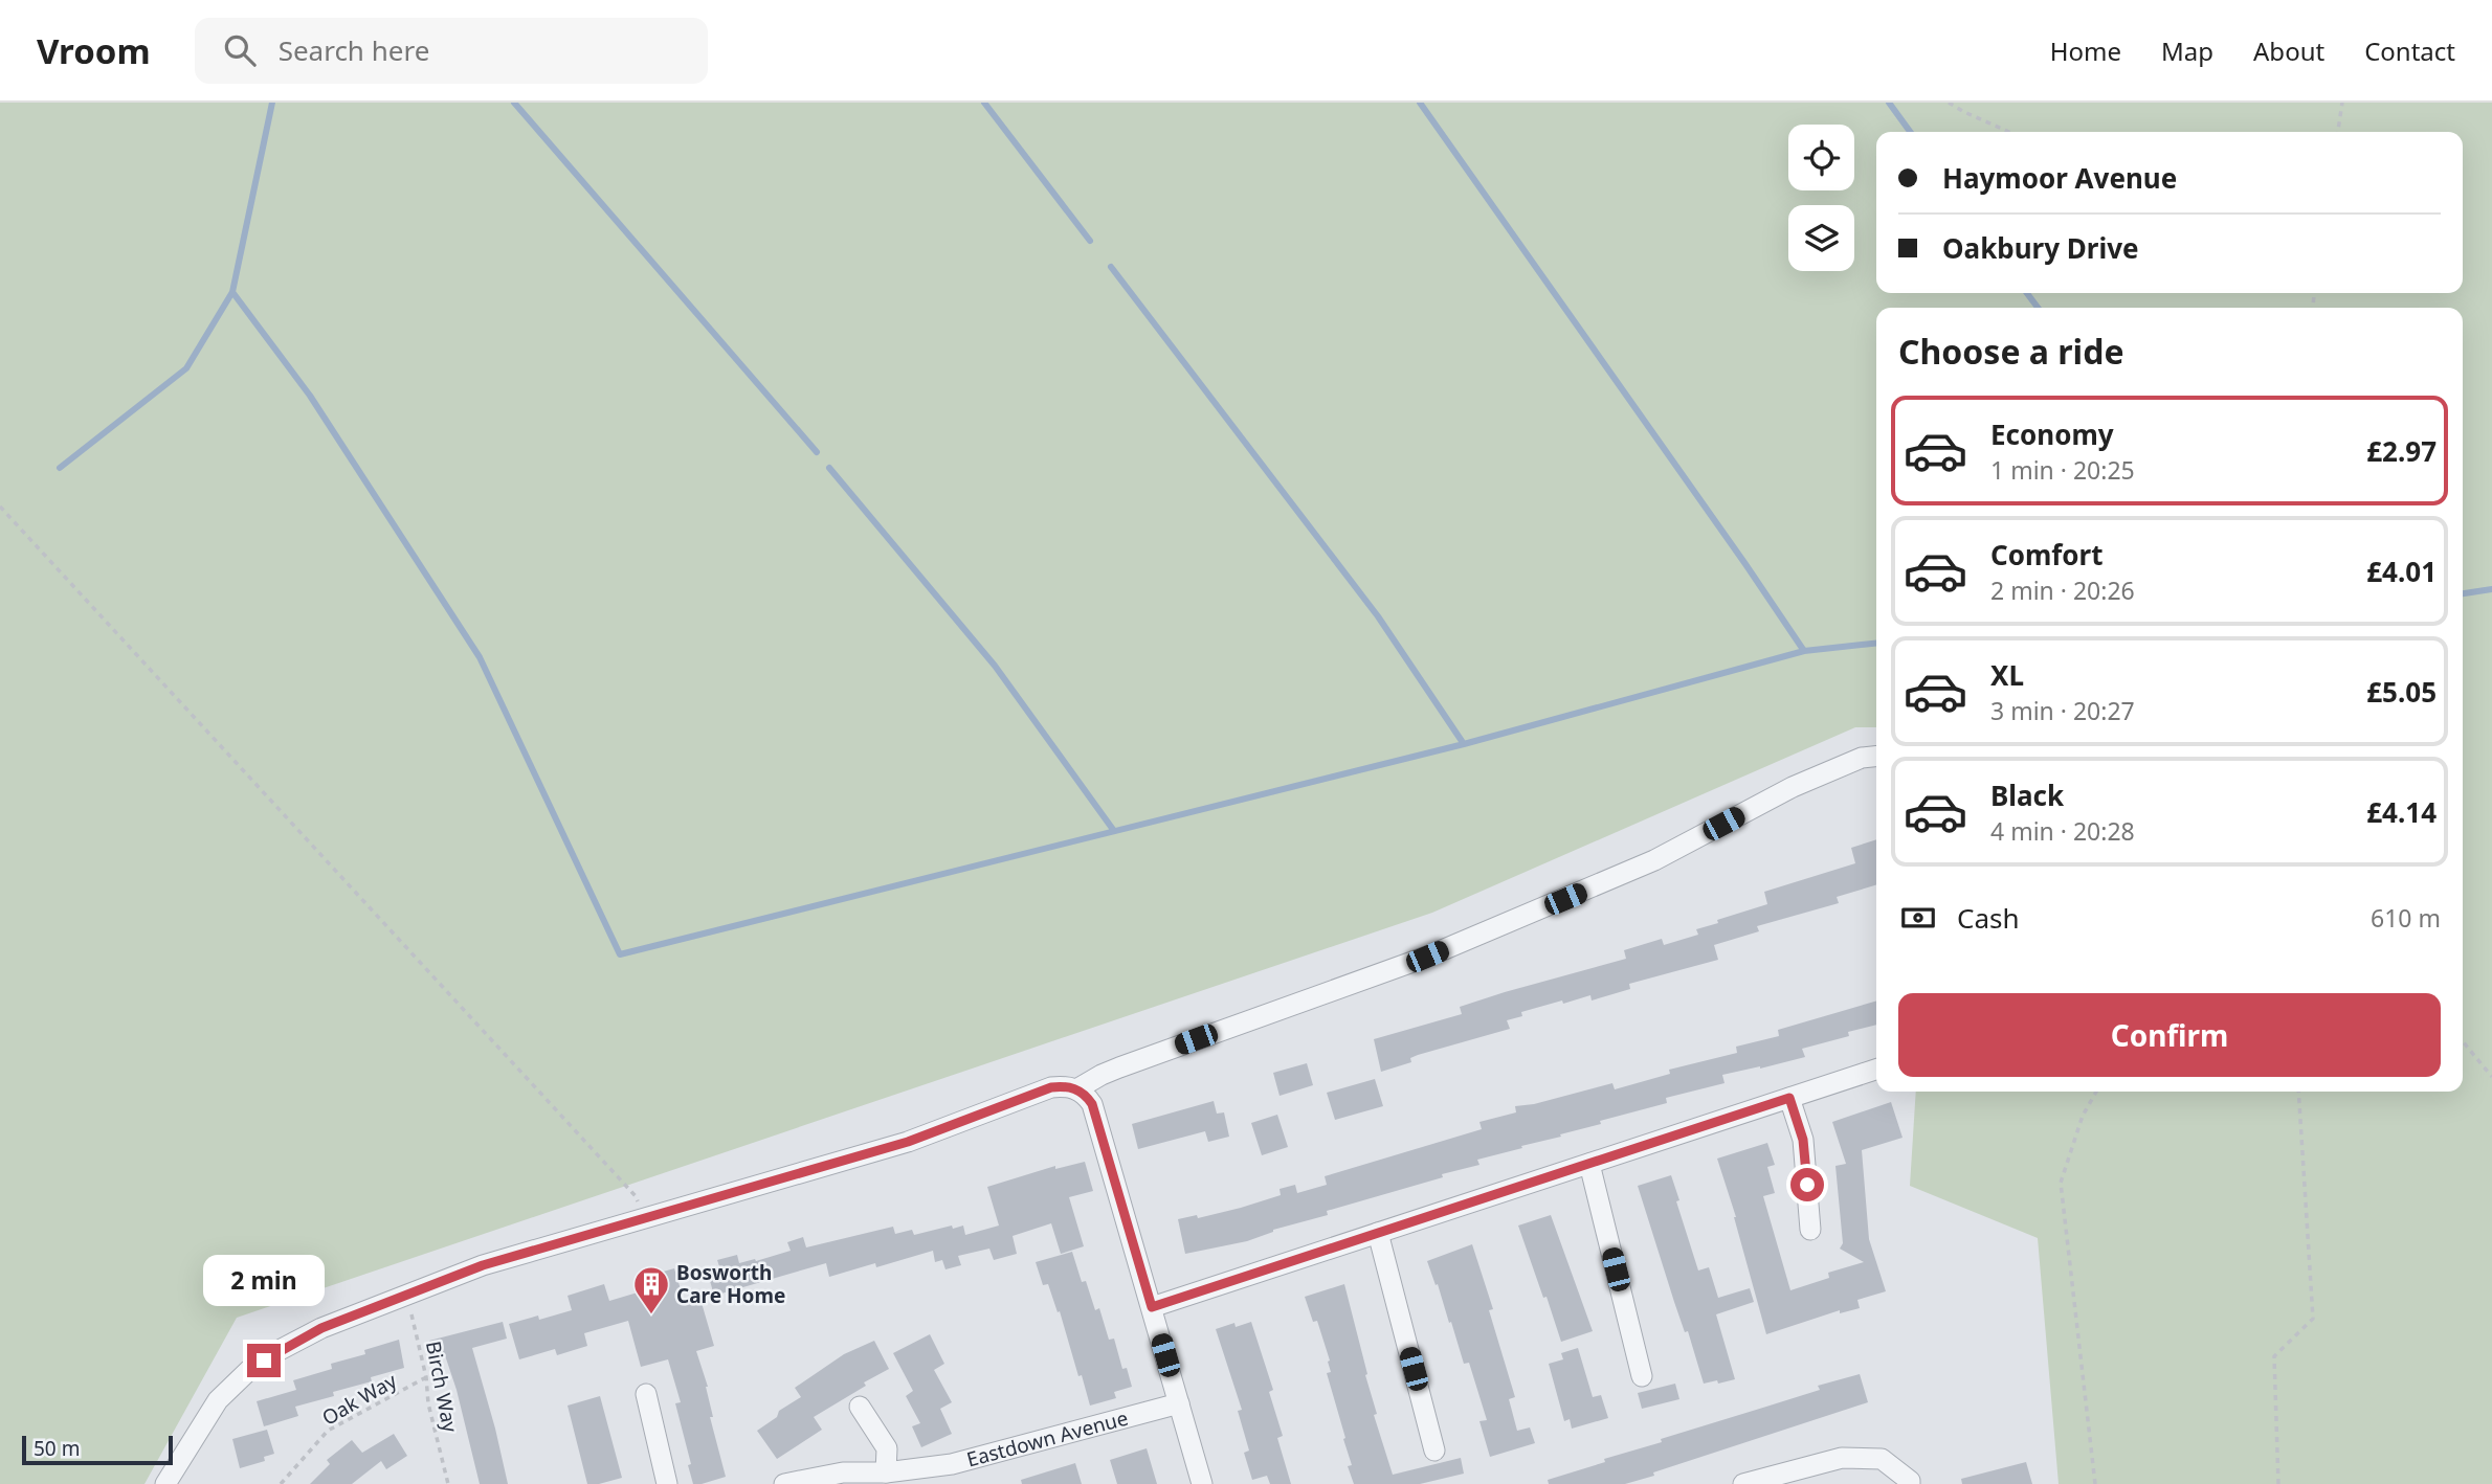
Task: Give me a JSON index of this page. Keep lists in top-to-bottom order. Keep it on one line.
{"streets":{"street":["Eastdown Avenue"],"path":["Birch Way","Oak Way"]},"crossings":[["Birch Way","Oak Way"]],"places":{"building":["Bosworth Care Home"]},"scale_bar":"50 m","page":{"header":"Vroom","search":"Search here","nav":["Home","Map","About","Contact"],"banner":["Haymoor Avenue","Oakbury Drive"],"heading":"Choose a ride","list":[{"name":"Economy","note":"1 min · 20:25","value":"£2.97"},{"name":"Comfort","note":"2 min · 20:26","value":"£4.01"},{"name":"XL","note":"3 min · 20:27","value":"£5.05"},{"name":"Black","note":"4 min · 20:28","value":"£4.14"}],"pay":["Cash","610 m"],"buttons":"Confirm","bubble":"2 min","scale":"50 m"}}
